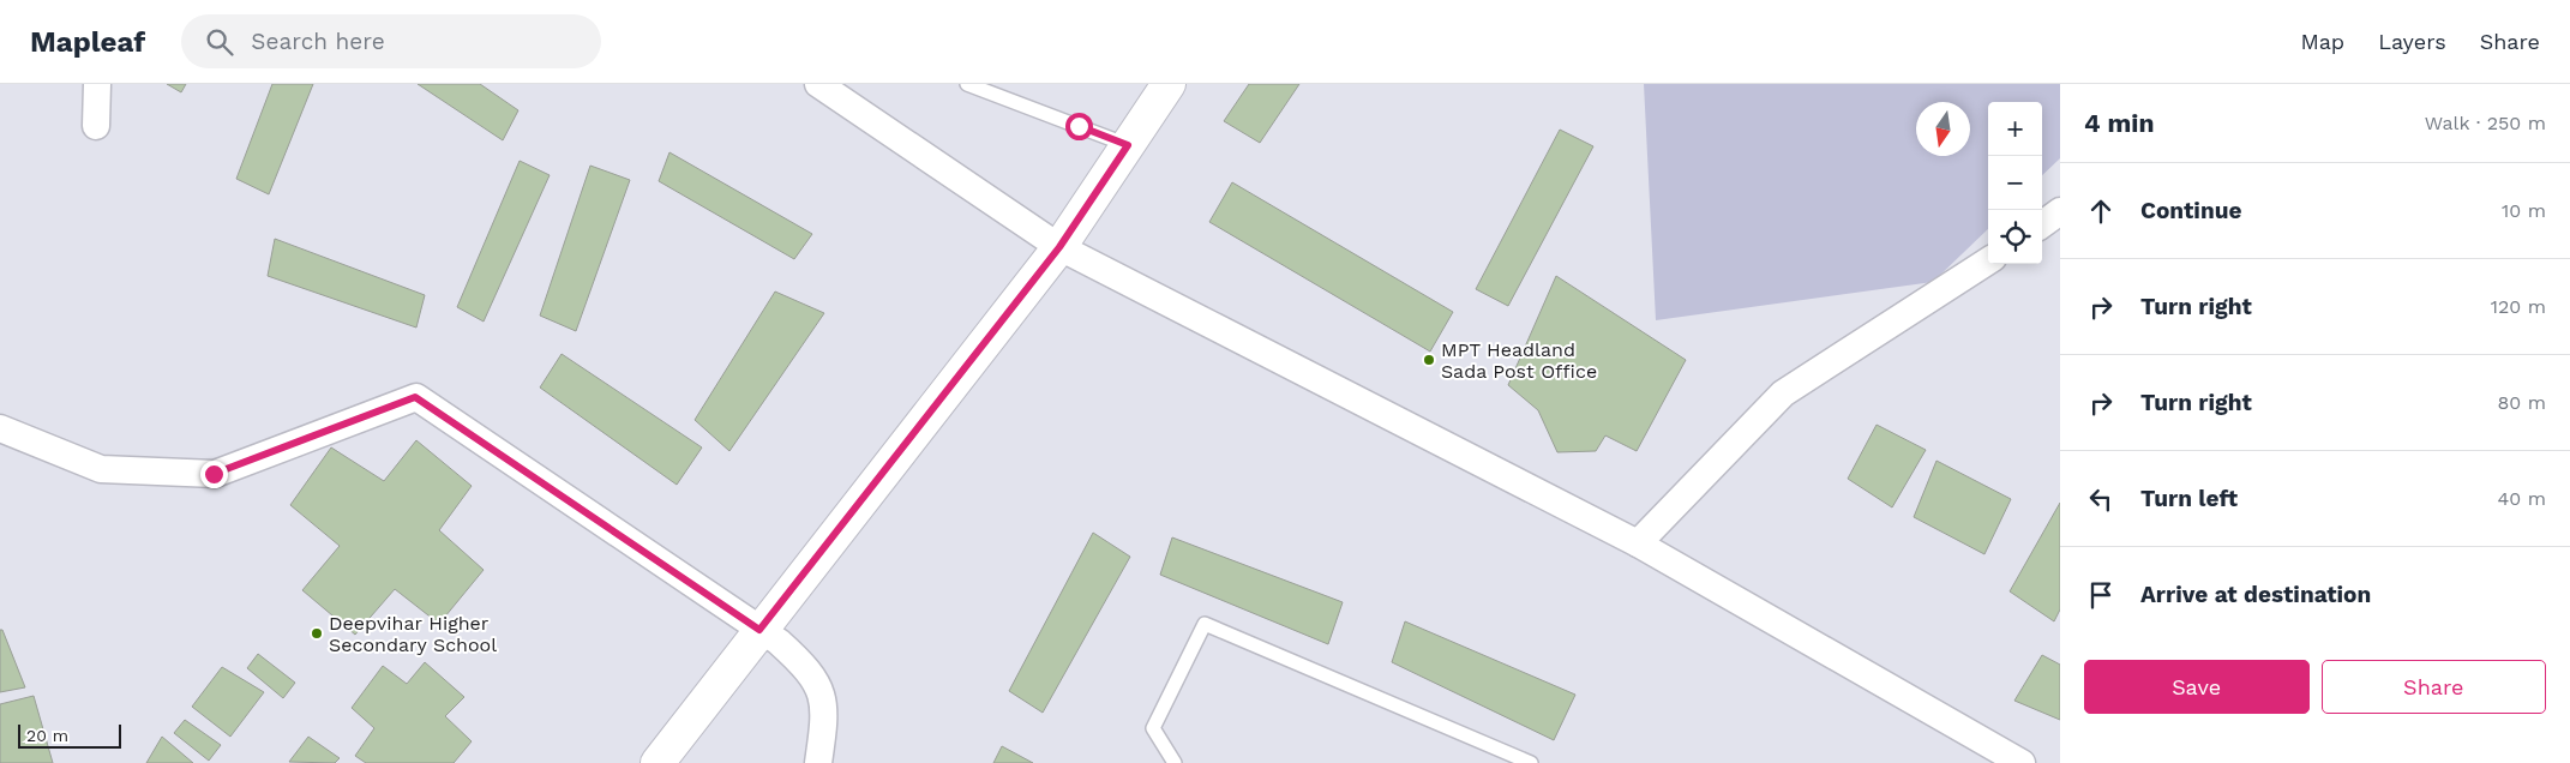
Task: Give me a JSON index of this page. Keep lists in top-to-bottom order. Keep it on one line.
{"places":["MPT Headland Sada Post Office","Deepvihar Higher Secondary School"],"scale_bar":"20 m","north":"bottom","page":{"header":"Mapleaf","search":"Search here","nav":["Map","Layers","Share"],"heading":["4 min","Walk · 250 m"],"map_buttons":["+","−"],"list":[["Continue","10 m"],["Turn right","120 m"],["Turn right","80 m"],["Turn left","40 m"],"Arrive at destination"],"buttons":["Save","Share"],"scale":"20 m"}}
